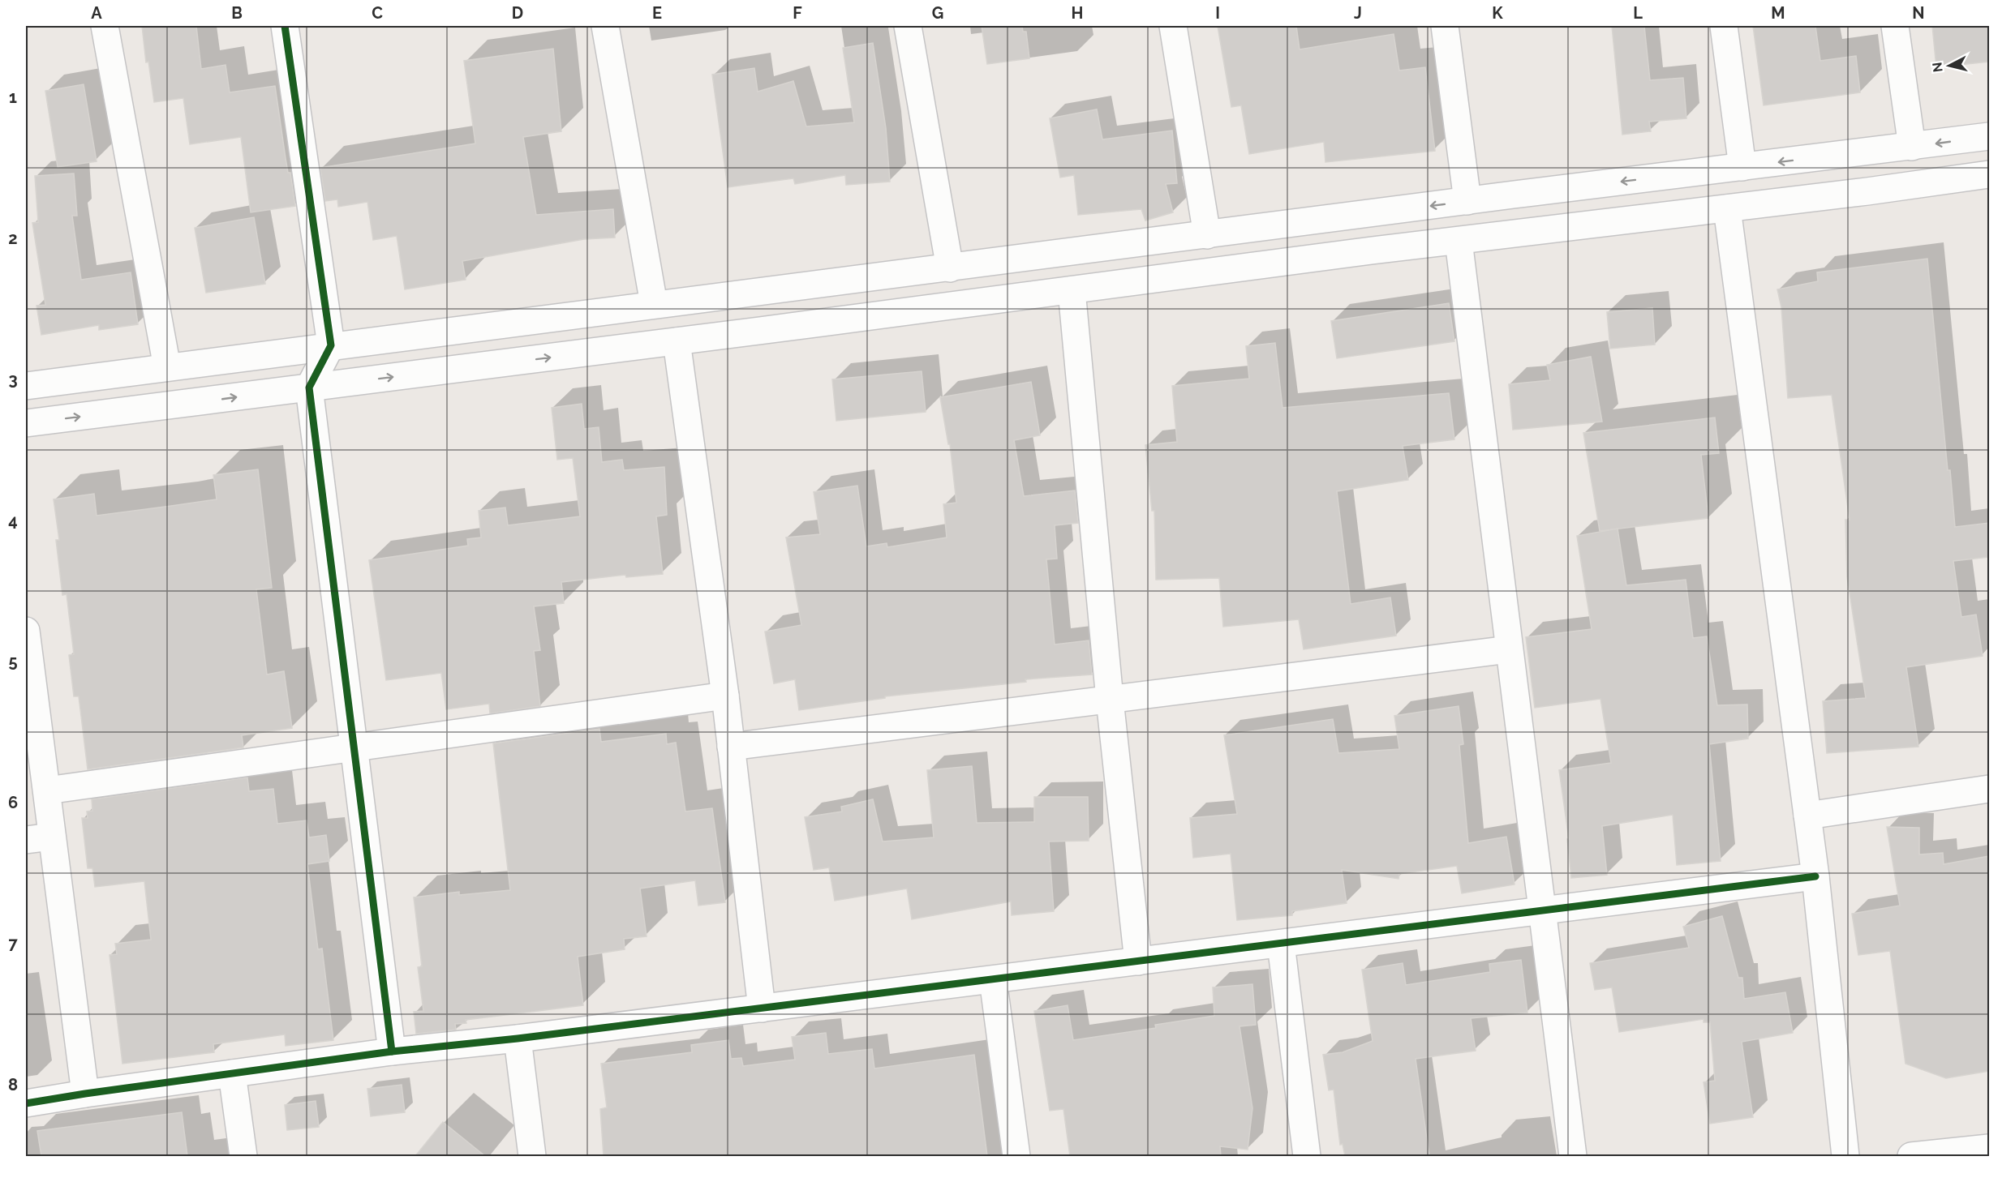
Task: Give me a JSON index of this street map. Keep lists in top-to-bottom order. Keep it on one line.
{"north":"left","grid":{"columns":["A","B","C","D","E","F","G","H","I","J","K","L","M","N"],"rows":["1","2","3","4","5","6","7","8"]}}
